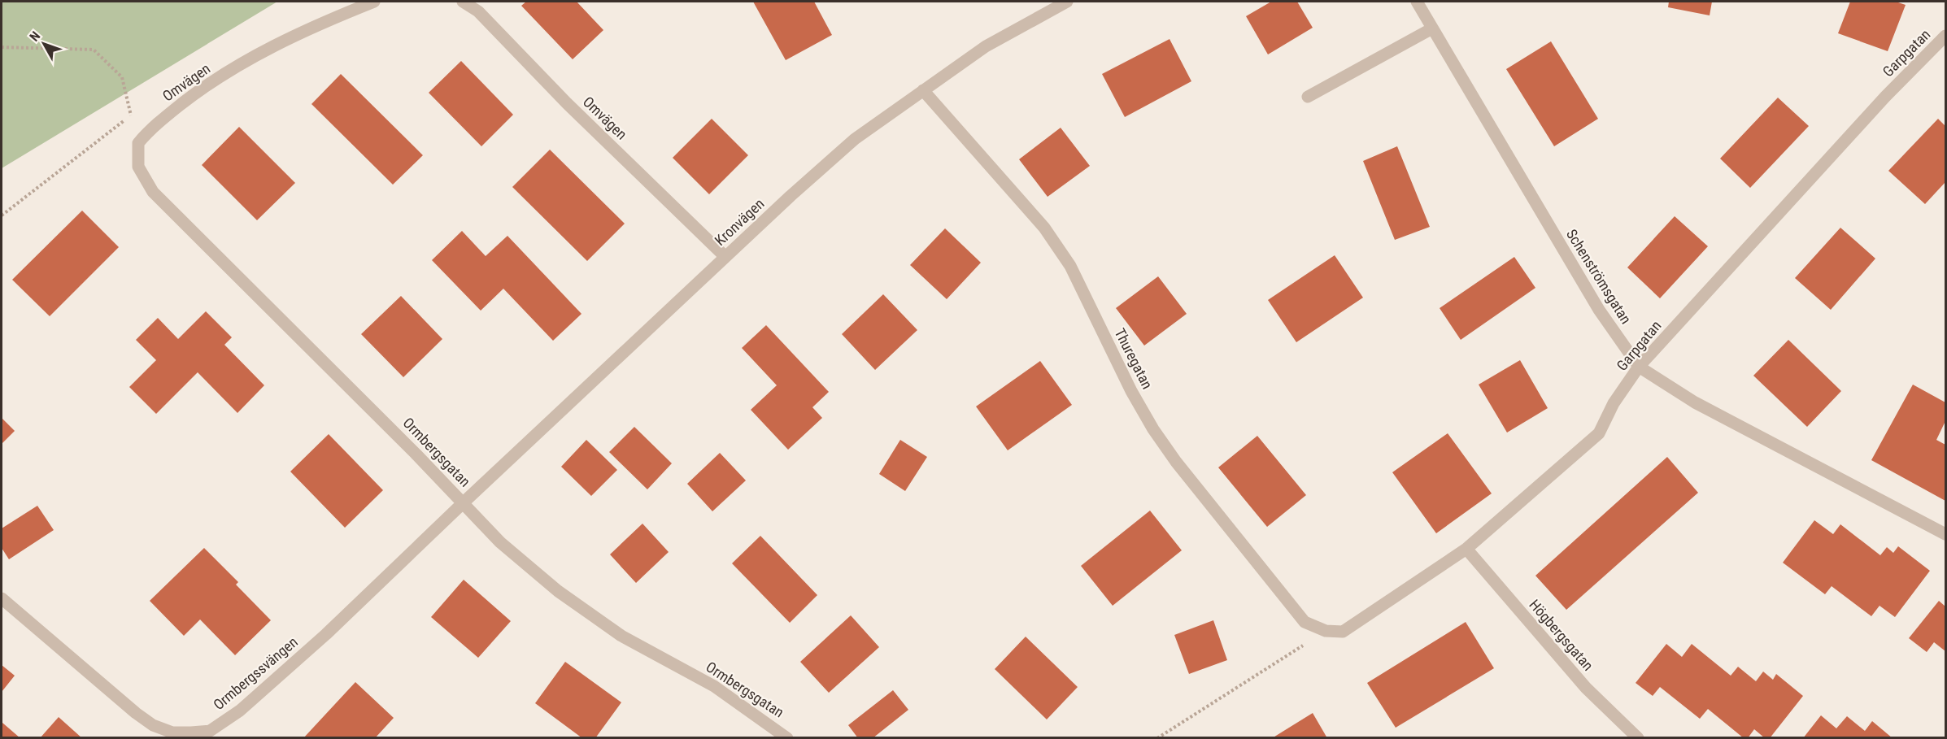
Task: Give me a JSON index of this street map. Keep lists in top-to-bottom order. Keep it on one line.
{"streets":{"street":["Garpgatan","Omvägen","Kronvägen","Schenströmsgatan","Thuregatan","Ormbergsgatan","Högbergsgatan","Ormbergssvängen"]},"crossings":[["Garpgatan","Schenströmsgatan"],["Garpgatan","Thuregatan"],["Garpgatan","Högbergsgatan"],["Omvägen","Kronvägen"],["Omvägen","Ormbergsgatan"],["Kronvägen","Thuregatan"],["Kronvägen","Ormbergsgatan"],["Kronvägen","Ormbergssvängen"],["Ormbergsgatan","Ormbergssvängen"]],"north":"top left"}
